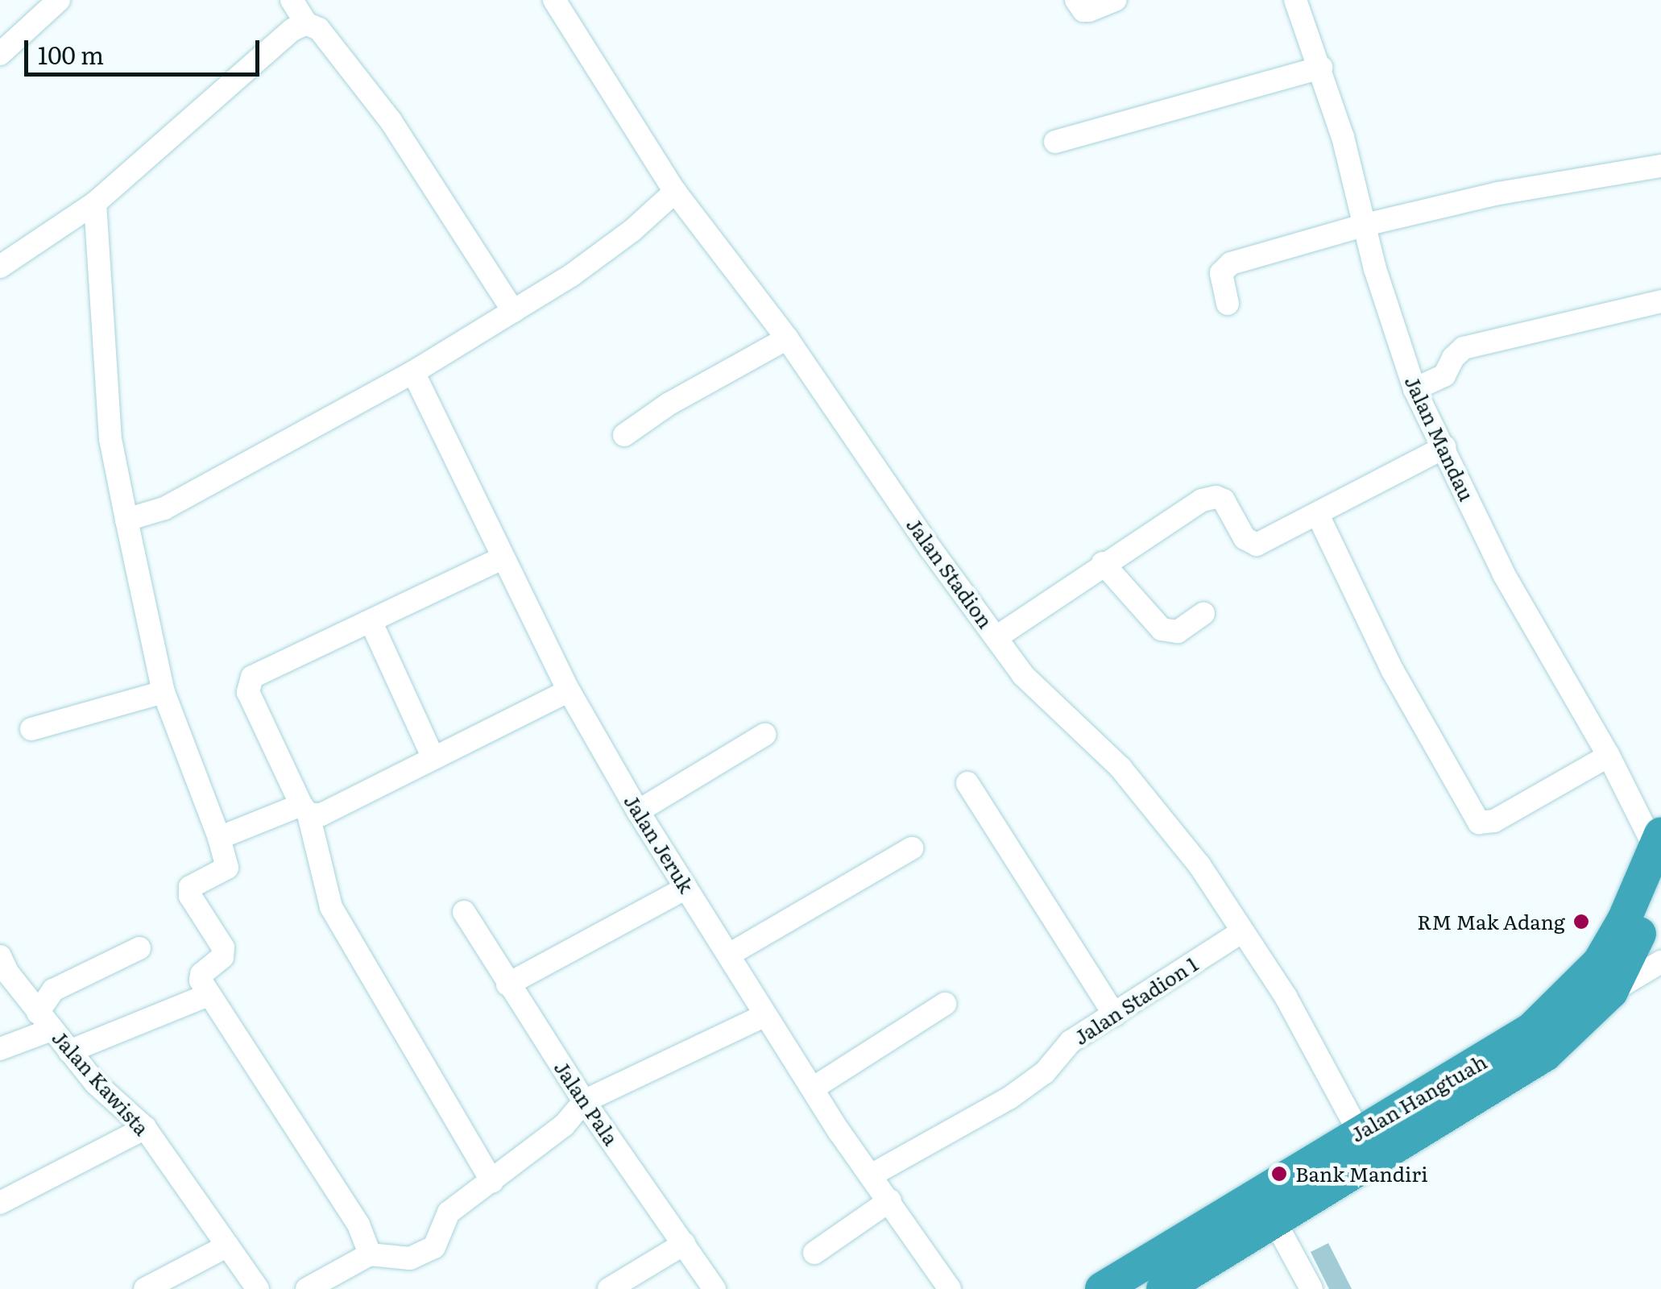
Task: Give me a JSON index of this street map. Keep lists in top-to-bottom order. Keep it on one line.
{"streets":{"highway":["Jalan Hangtuah"],"street":["Jalan Mandau","Jalan Stadion","Jalan Jeruk","Jalan Stadion 1","Jalan Kawista","Jalan Pala"]},"crossings":[["Jalan Mandau","Jalan Hangtuah"],["Jalan Stadion","Jalan Stadion 1"],["Jalan Stadion","Jalan Hangtuah"],["Jalan Jeruk","Jalan Stadion 1"]],"places":["RM Mak Adang","Bank Mandiri"],"scale_bar":"100 m"}
